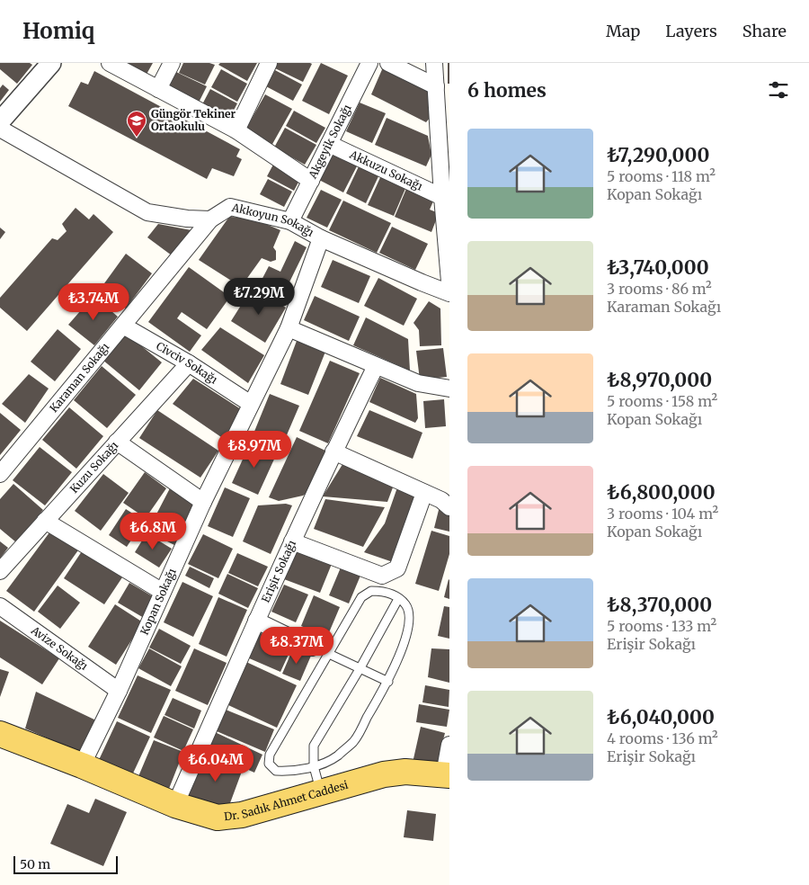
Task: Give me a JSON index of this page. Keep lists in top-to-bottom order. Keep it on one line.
{"streets":{"main road":["Dr. Sadık Ahmet Caddesi"],"street":["Akgeyik Sokağı","Akkuzu Sokağı","Akkoyun Sokağı","Civciv Sokağı","Karaman Sokağı","Kuzu Sokağı","Erişir Sokağı","Kopan Sokağı","Avize Sokağı"]},"crossings":[["Akgeyik Sokağı","Akkuzu Sokağı"],["Akgeyik Sokağı","Akkoyun Sokağı"],["Akkoyun Sokağı","Karaman Sokağı"],["Akkoyun Sokağı","Kopan Sokağı"],["Civciv Sokağı","Karaman Sokağı"],["Civciv Sokağı","Kuzu Sokağı"],["Civciv Sokağı","Kopan Sokağı"],["Erişir Sokağı","Dr. Sadık Ahmet Caddesi"],["Kopan Sokağı","Avize Sokağı"],["Kopan Sokağı","Dr. Sadık Ahmet Caddesi"]],"places":{"school or university":["Güngör Tekiner Ortaokulu"]},"scale_bar":"50 m","page":{"header":"Homiq","nav":["Map","Layers","Share"],"heading":"6 homes","list":[{"name":"₺7,290,000","note":"5 rooms · 118 m² · Kopan Sokağı"},{"name":"₺3,740,000","note":"3 rooms · 86 m² · Karaman Sokağı"},{"name":"₺8,970,000","note":"5 rooms · 158 m² · Kopan Sokağı"},{"name":"₺6,800,000","note":"3 rooms · 104 m² · Kopan Sokağı"},{"name":"₺8,370,000","note":"5 rooms · 133 m² · Erişir Sokağı"},{"name":"₺6,040,000","note":"4 rooms · 136 m² · Erişir Sokağı"}],"price":["₺7.29M","₺3.74M","₺8.97M","₺6.8M","₺8.37M","₺6.04M"],"scale":"50 m"}}
